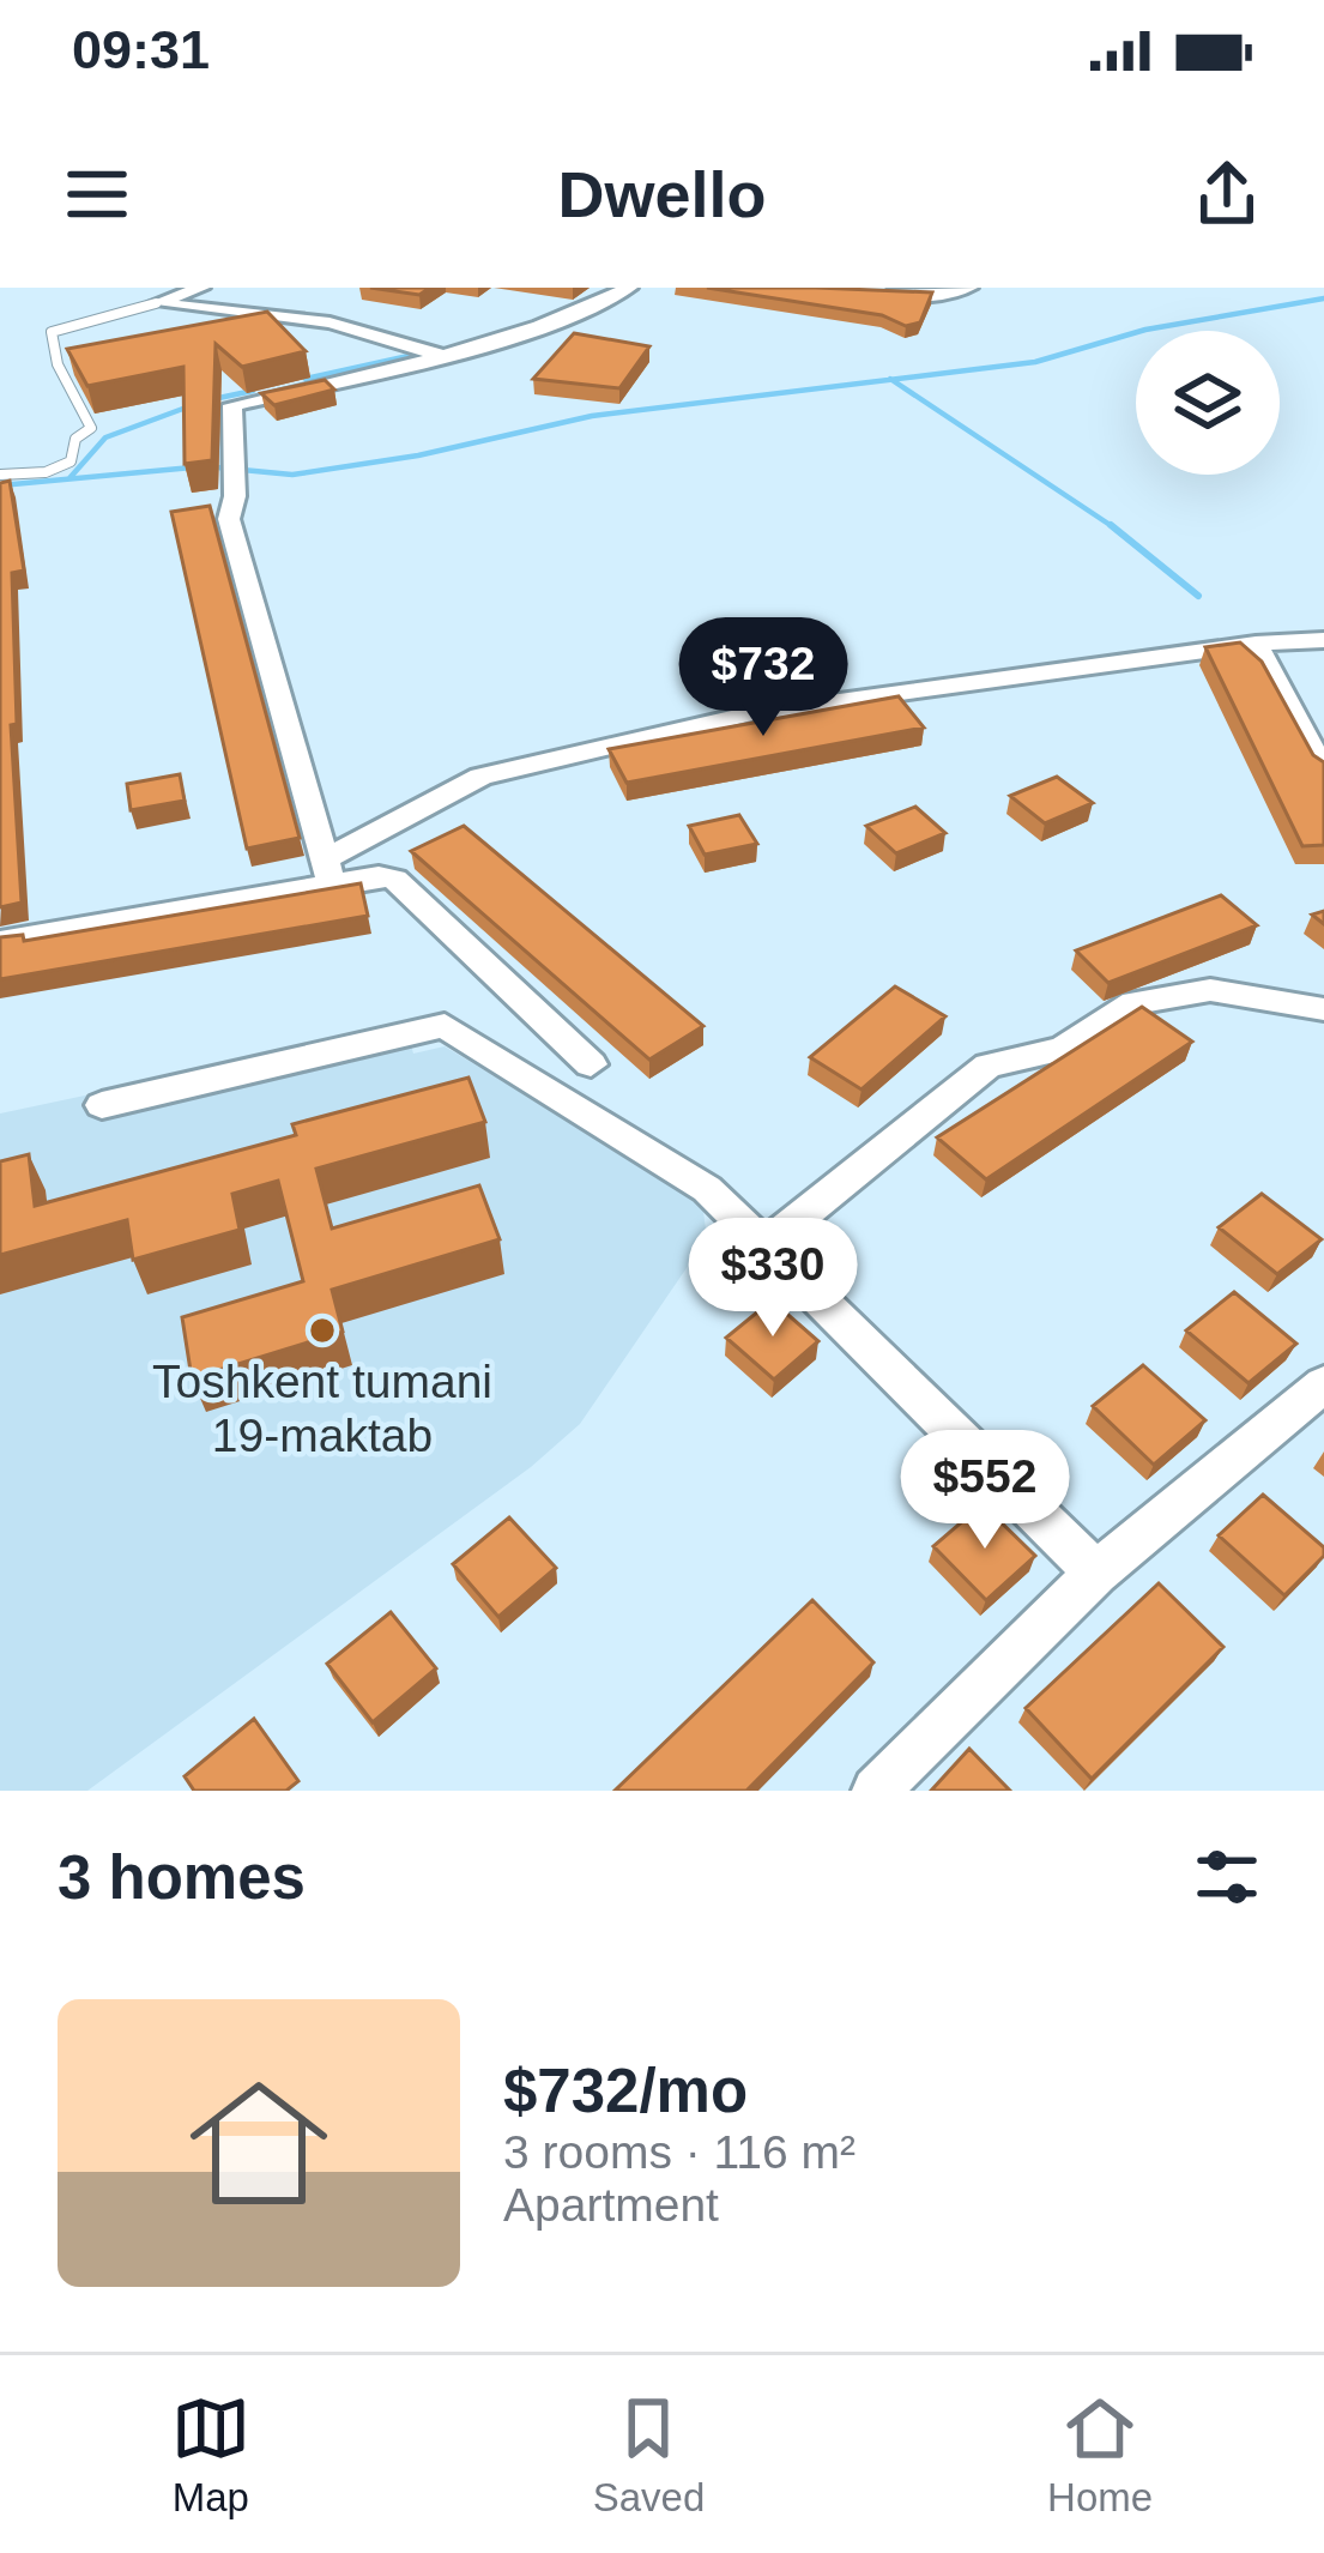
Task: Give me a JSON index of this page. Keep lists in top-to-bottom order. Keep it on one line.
{"places":["Toshkent tumani 19-maktab"],"page":{"status":"09:31","header":"Dwello","price":["$732","$330","$552"],"heading":"3 homes","list":[{"name":"$732/mo","note":"3 rooms · 116 m² · Apartment"}],"tabs":["Map","Saved","Home"]}}
